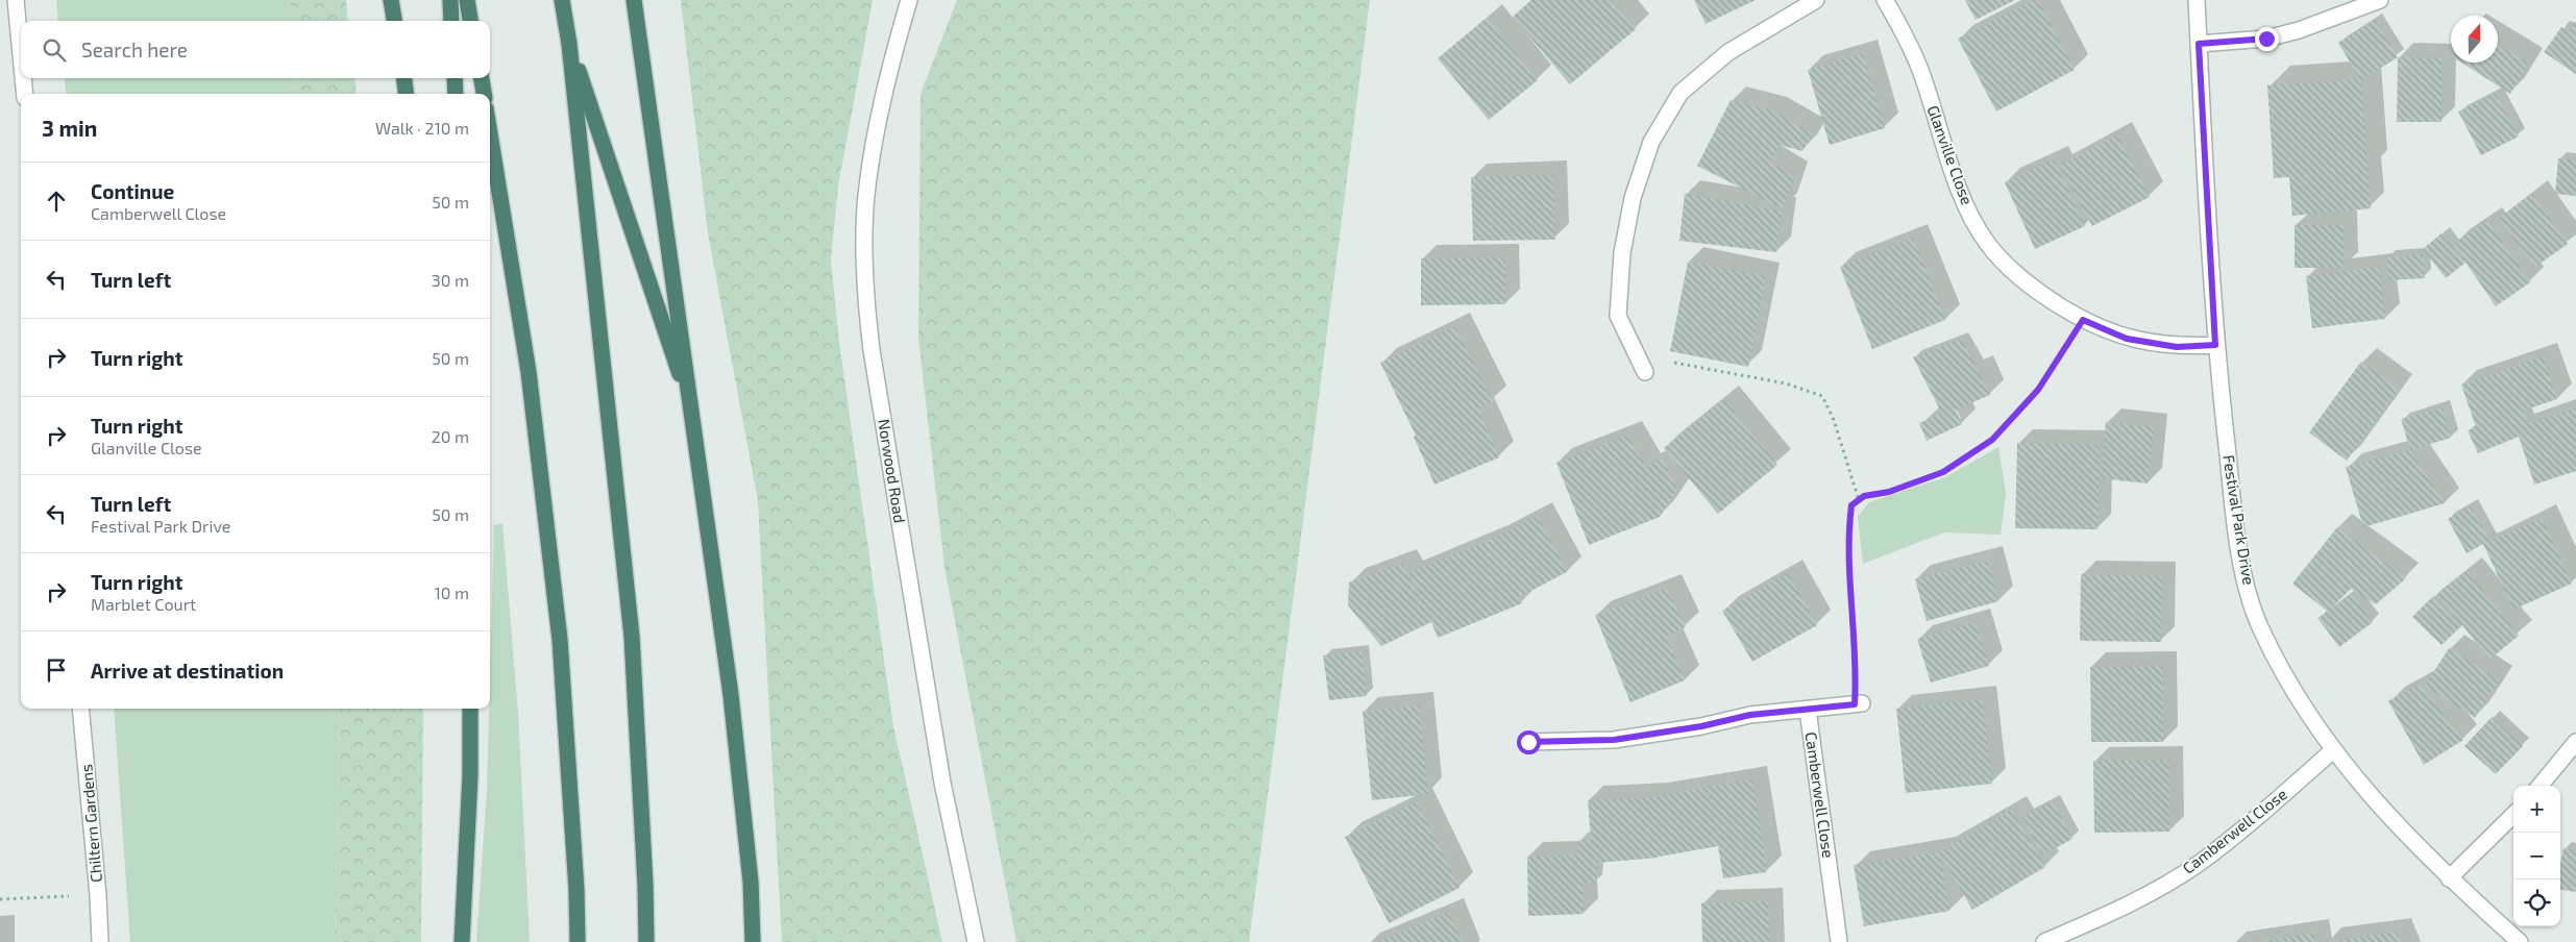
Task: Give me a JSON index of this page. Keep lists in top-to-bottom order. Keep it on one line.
{"streets":{"street":["Glanville Close","Norwood Road","Festival Park Drive","Camberwell Close","Chiltern Gardens"]},"crossings":[["Glanville Close","Festival Park Drive"],["Festival Park Drive","Camberwell Close"]],"north":"top","page":{"search":"Search here","heading":["3 min","Walk · 210 m"],"list":[["Continue","Camberwell Close","50 m"],["Turn left","30 m"],["Turn right","50 m"],["Turn right","Glanville Close","20 m"],["Turn left","Festival Park Drive","50 m"],["Turn right","Marblet Court","10 m"],"Arrive at destination"],"map_buttons":["+","−"]}}
